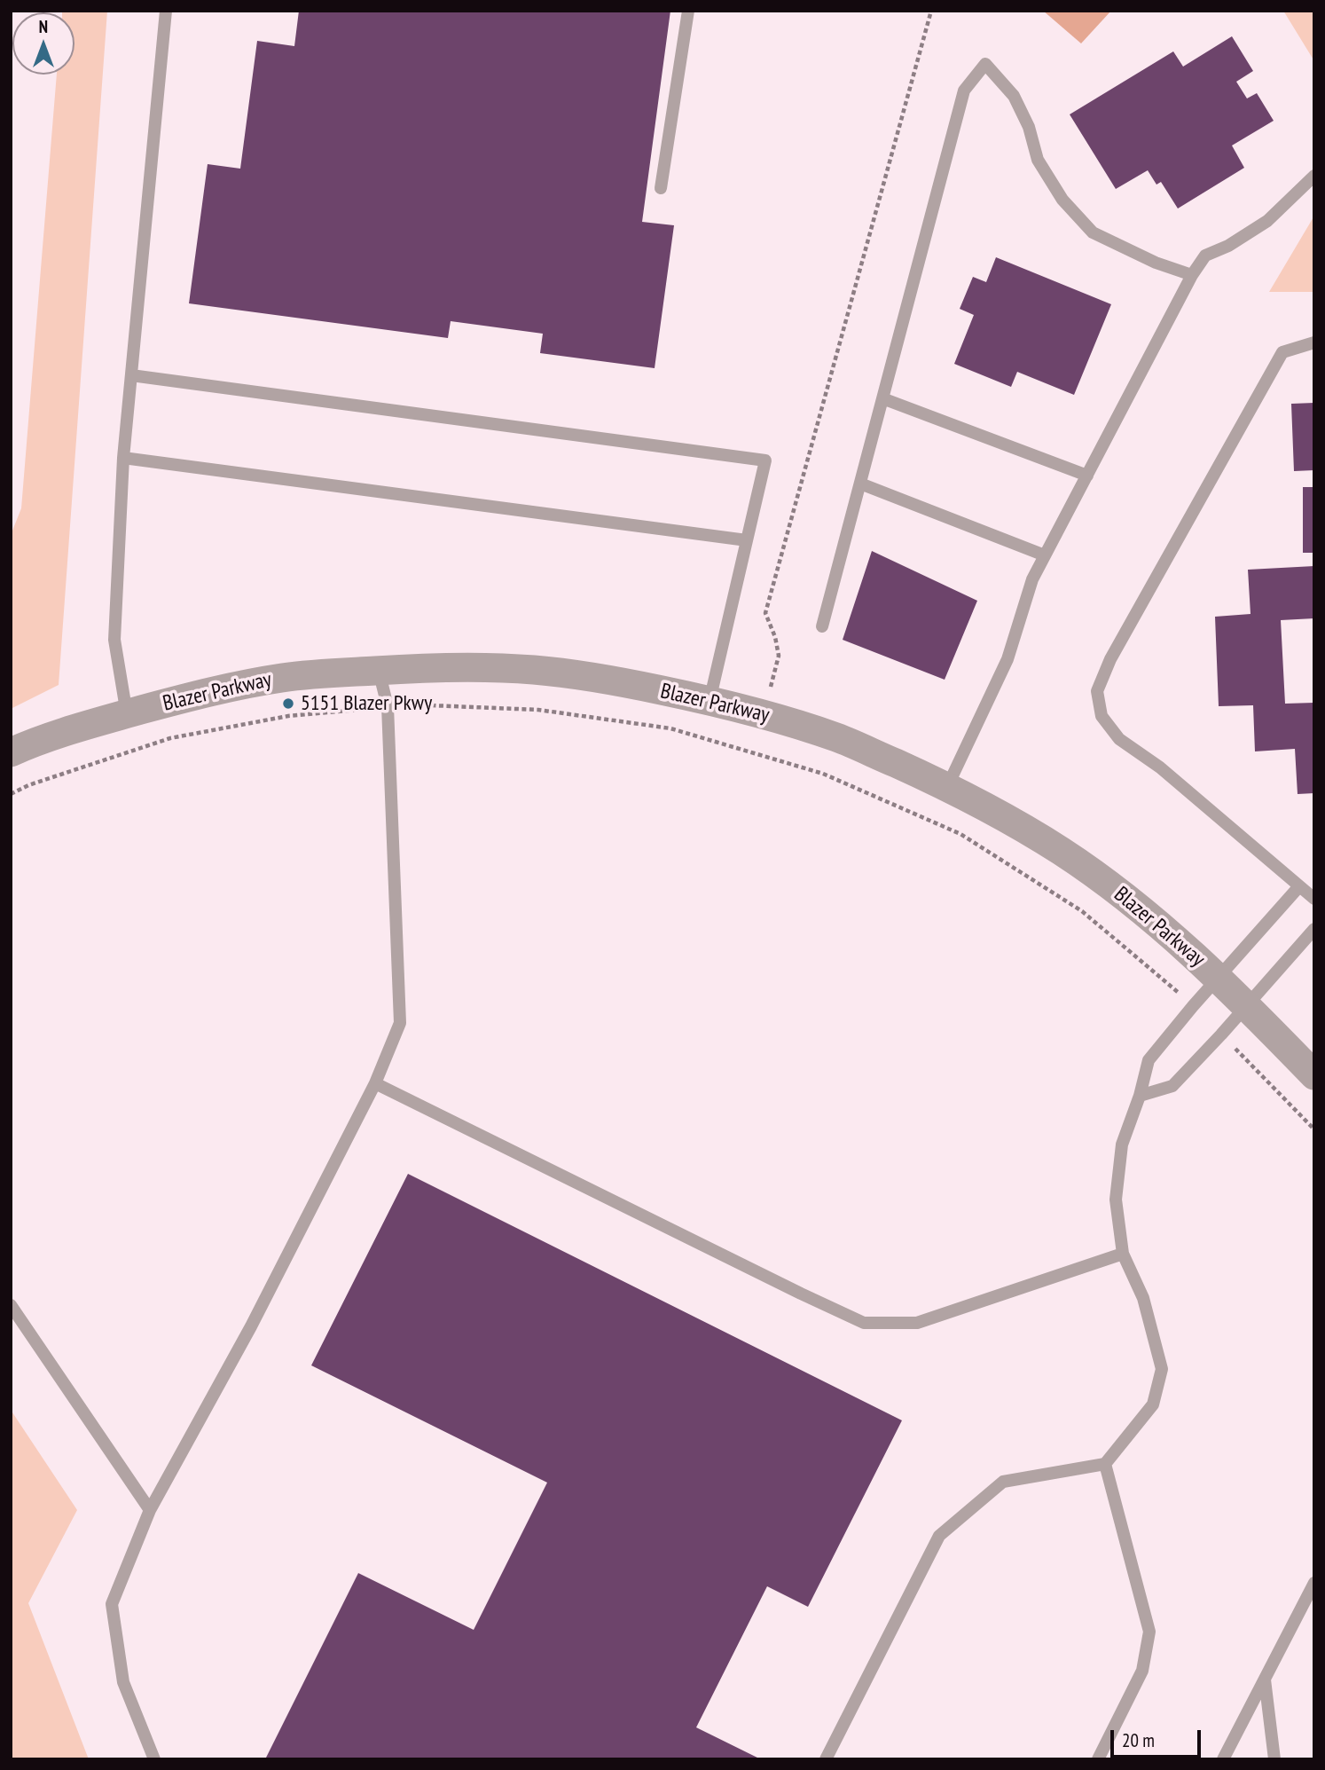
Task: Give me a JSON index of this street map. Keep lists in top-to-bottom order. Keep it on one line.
{"streets":{"street":["Blazer Parkway"]},"places":["5151 Blazer Pkwy"],"scale_bar":"20 m","north":"top"}
